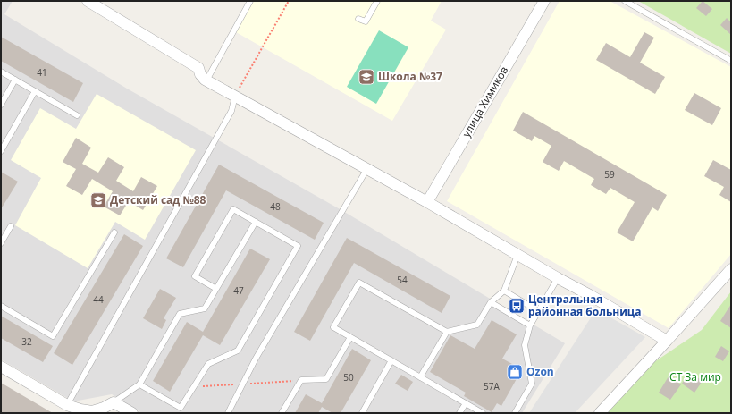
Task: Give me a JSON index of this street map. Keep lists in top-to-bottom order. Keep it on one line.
{"streets":{"street":["улица Химиков"]},"parks":["СТ За мир"],"places":{"school or university":["Школа №37","Детский сад №88"],"bus stop":["Центральная районная больница"],"shop":["Ozon"]},"house_numbers":["41","59","48","54","47","44","32","50","57А"]}
